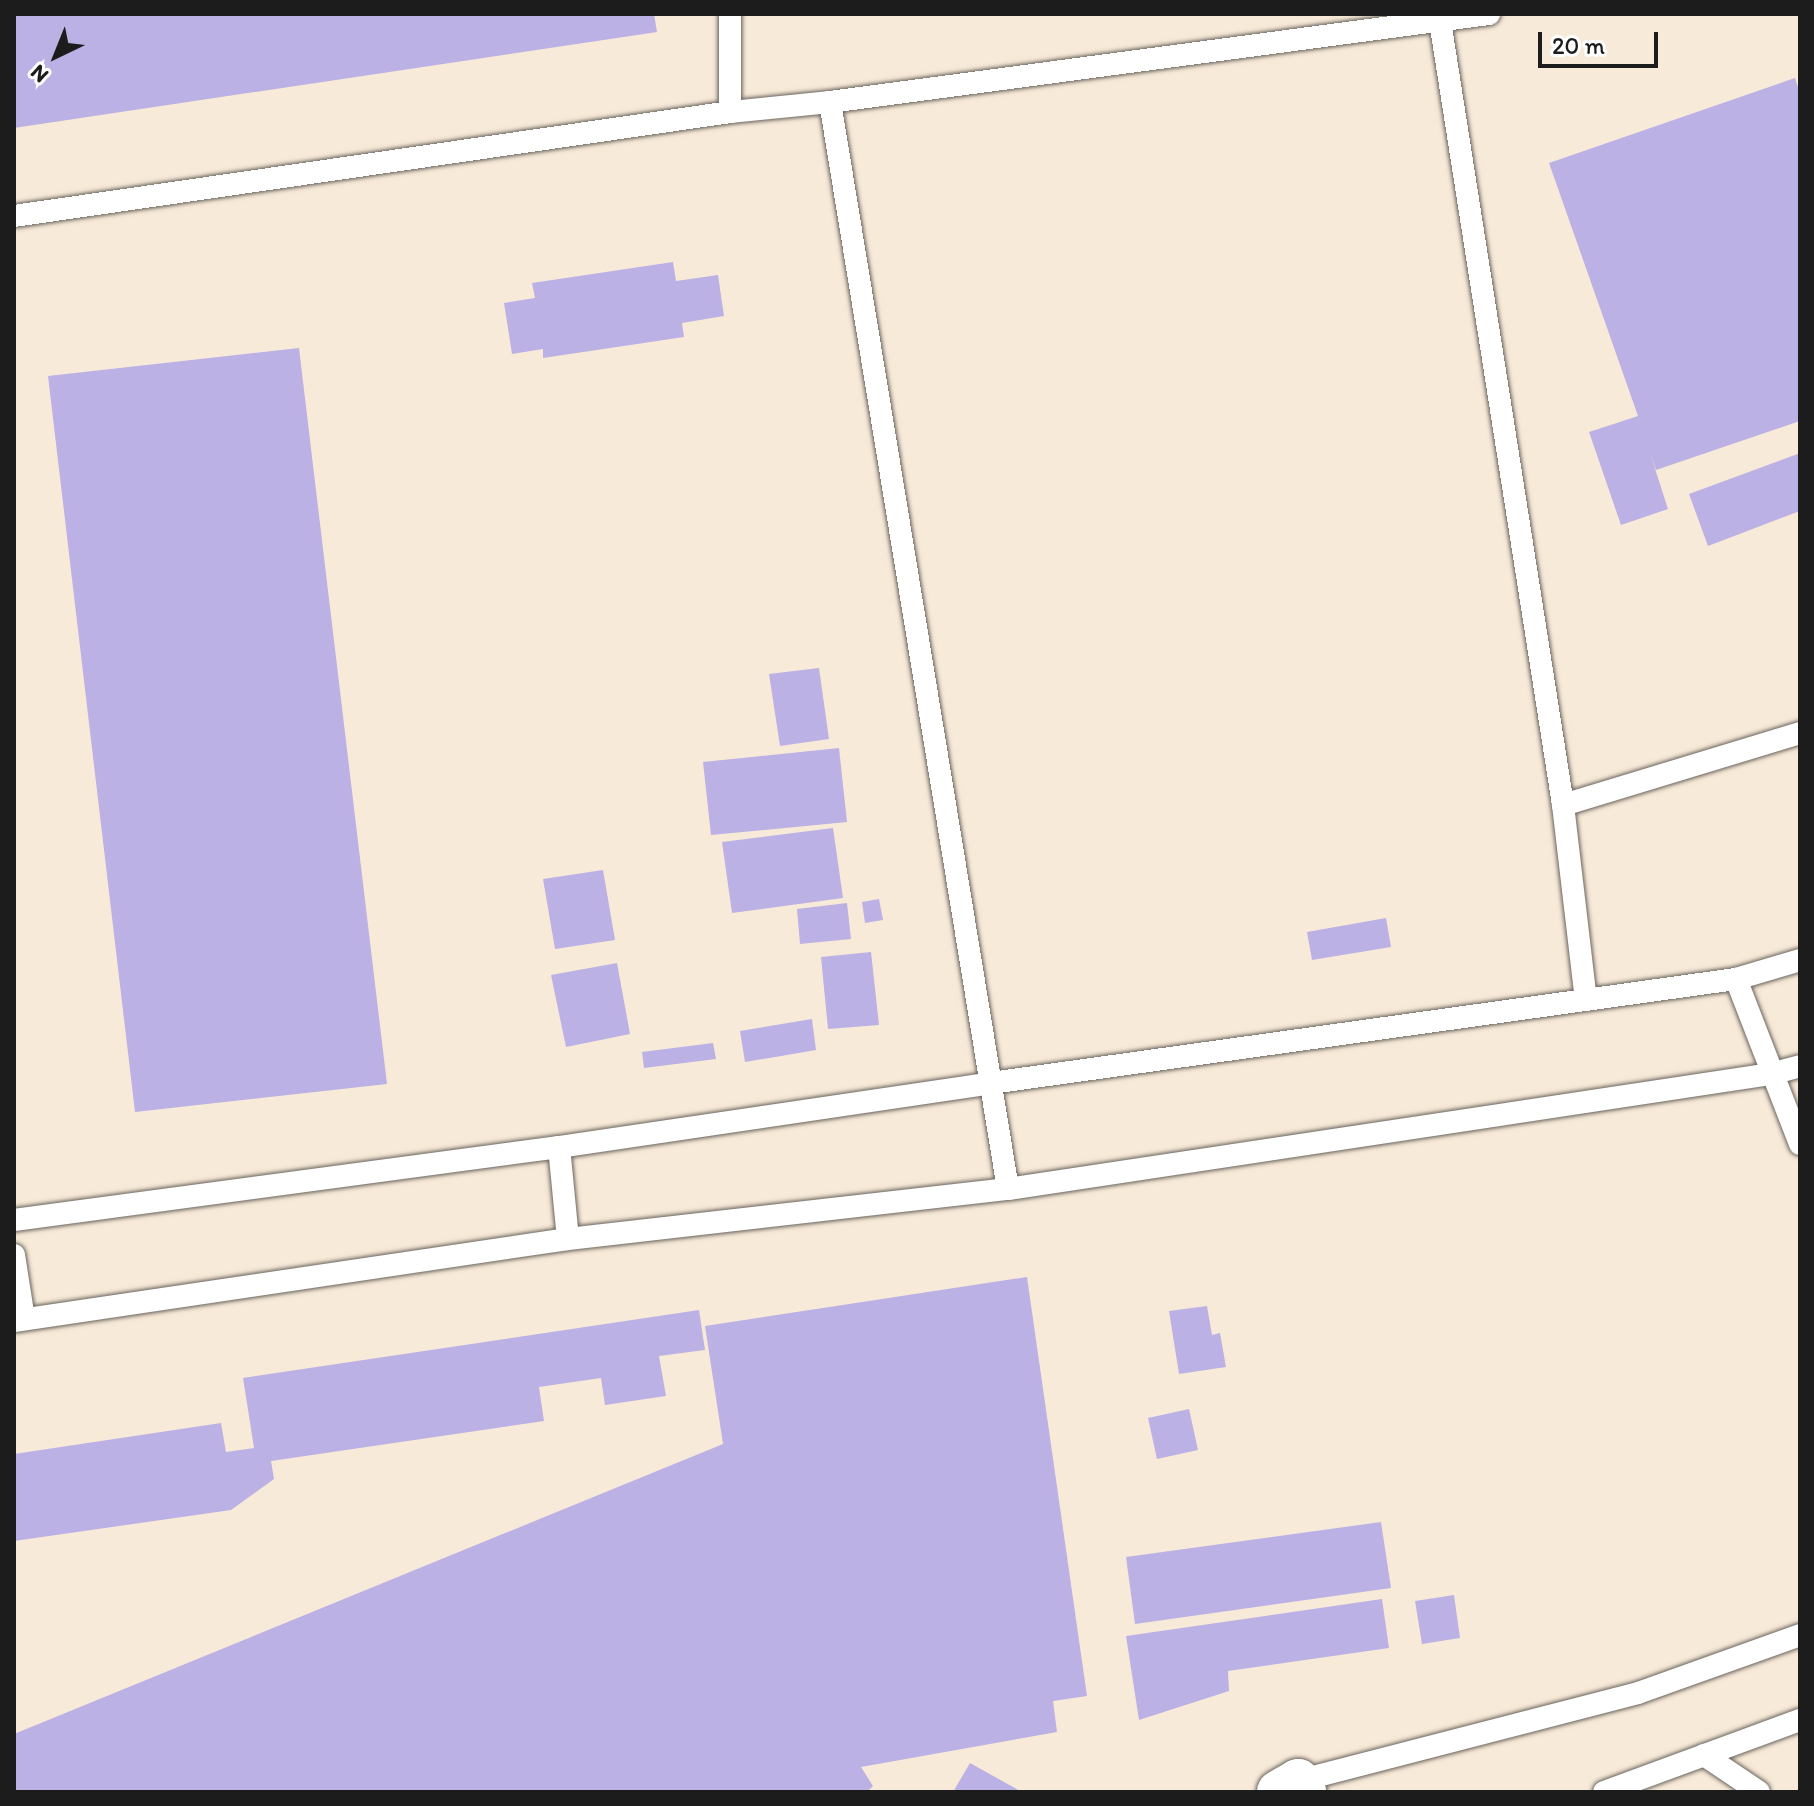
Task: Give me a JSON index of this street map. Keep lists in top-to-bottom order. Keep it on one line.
{"scale_bar":"20 m","north":"bottom left"}
